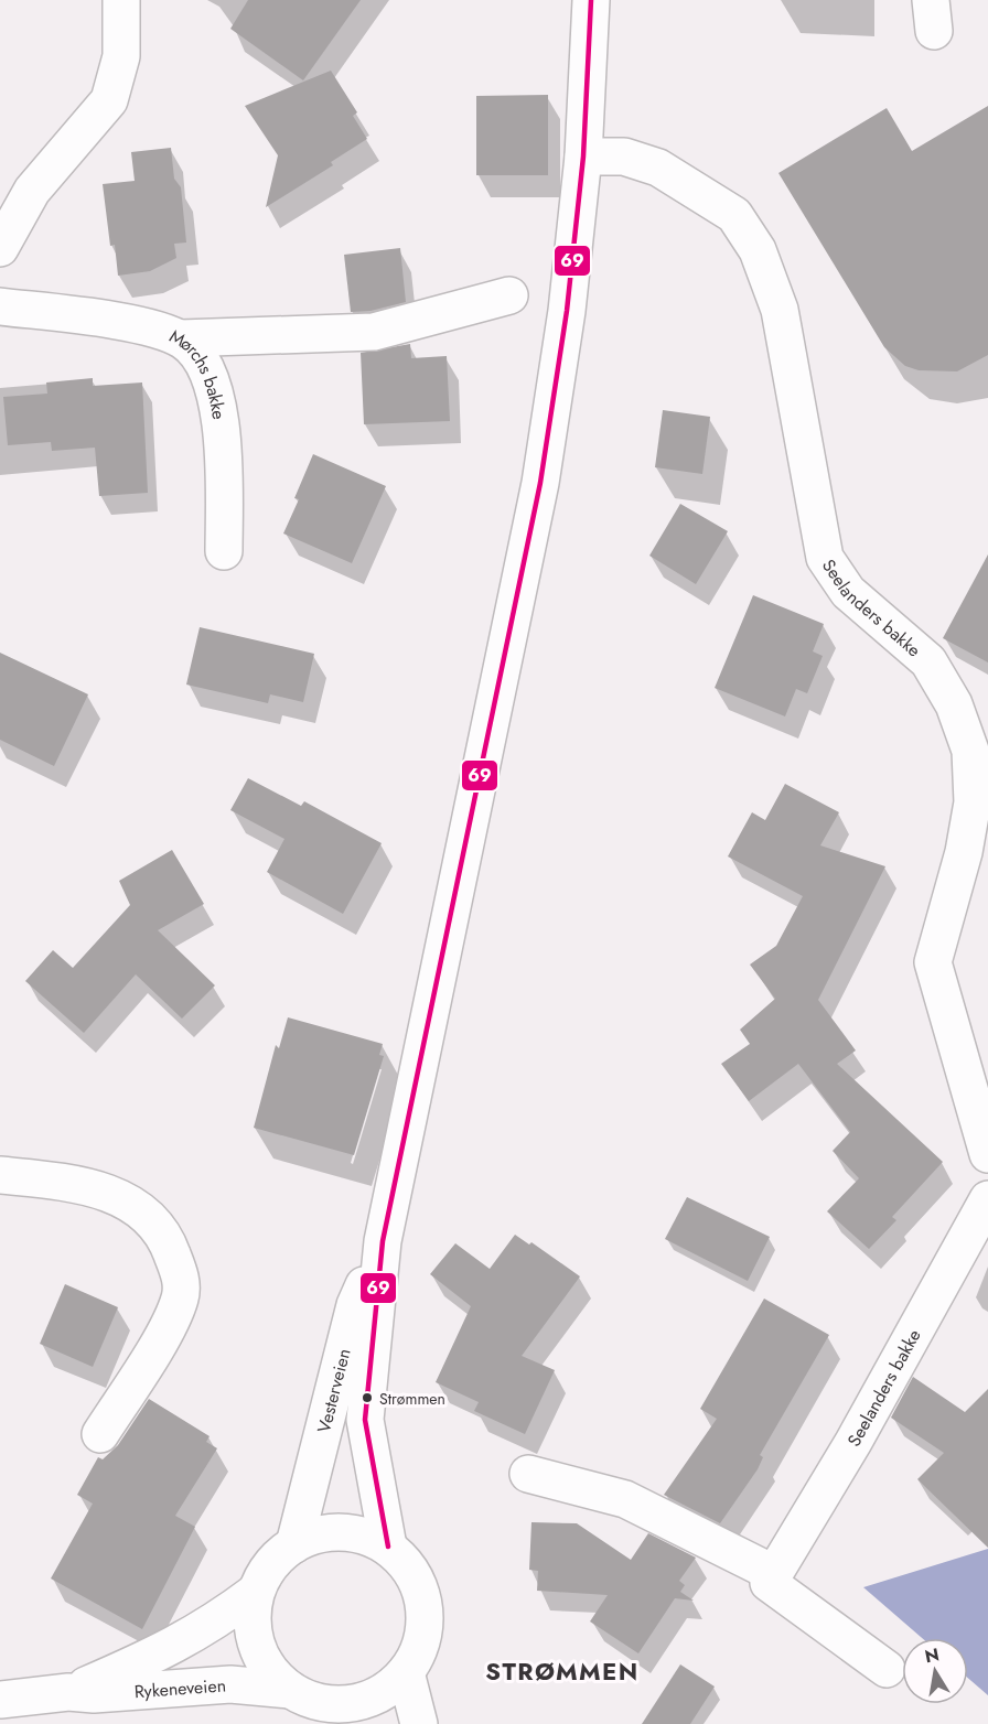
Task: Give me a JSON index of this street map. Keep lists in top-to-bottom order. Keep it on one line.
{"streets":{"street":["Mørchs bakke","Seelanders bakke","Vesterveien","Rykeneveien"]},"crossings":[["Seelanders bakke","Vesterveien"],["Vesterveien","Rykeneveien"]],"districts":["STRØMMEN"],"places":["Strømmen"],"lines":["transit line 69"],"north":"top"}
